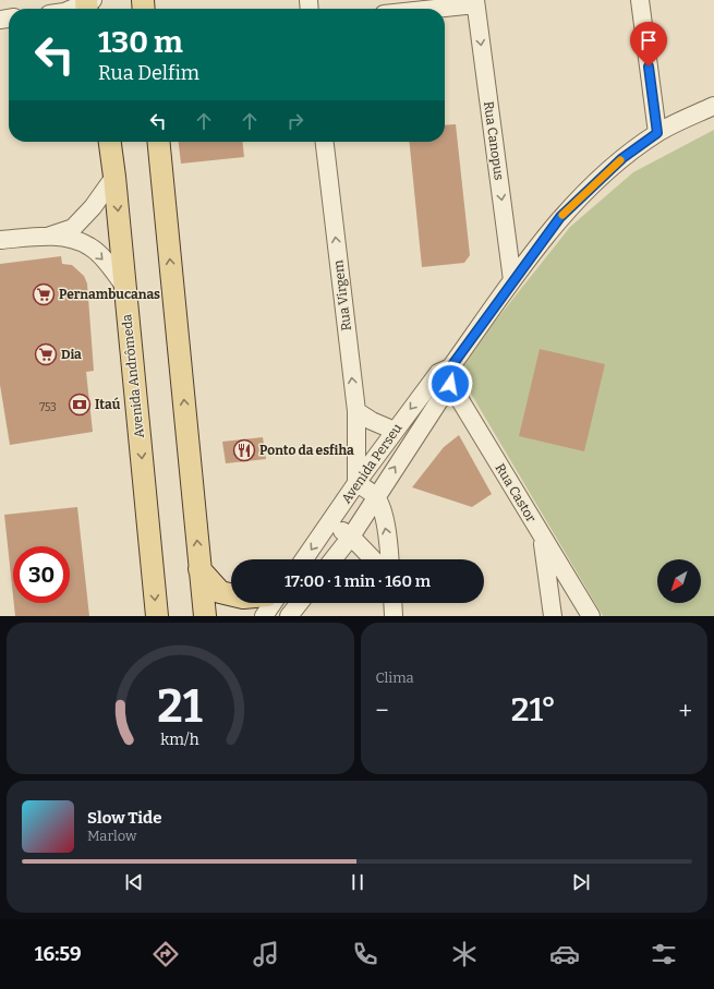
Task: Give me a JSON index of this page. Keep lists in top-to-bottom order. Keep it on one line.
{"streets":{"main road":["Avenida Andrômeda"],"street":["Rua Canopus","Rua Virgem","Avenida Perseu","Rua Castor"]},"crossings":[["Rua Canopus","Avenida Perseu"],["Rua Virgem","Avenida Perseu"],["Avenida Perseu","Rua Castor"]],"one_way":["Rua Canopus","Rua Virgem"],"places":{"supermarket":["Pernambucanas","Dia"],"bank":["Itaú"],"restaurant":["Ponto da esfiha"]},"house_numbers":["753"],"north":"bottom left","page":{"turn":["130 m","Rua Delfim"],"limit":"30","trip":"17:00 · 1 min · 160 m","tile":"Clima","heat":["−","21°","+"],"song":["Slow Tide","Marlow"],"tabs":"16:59","gauge":["21","km/h"]}}
